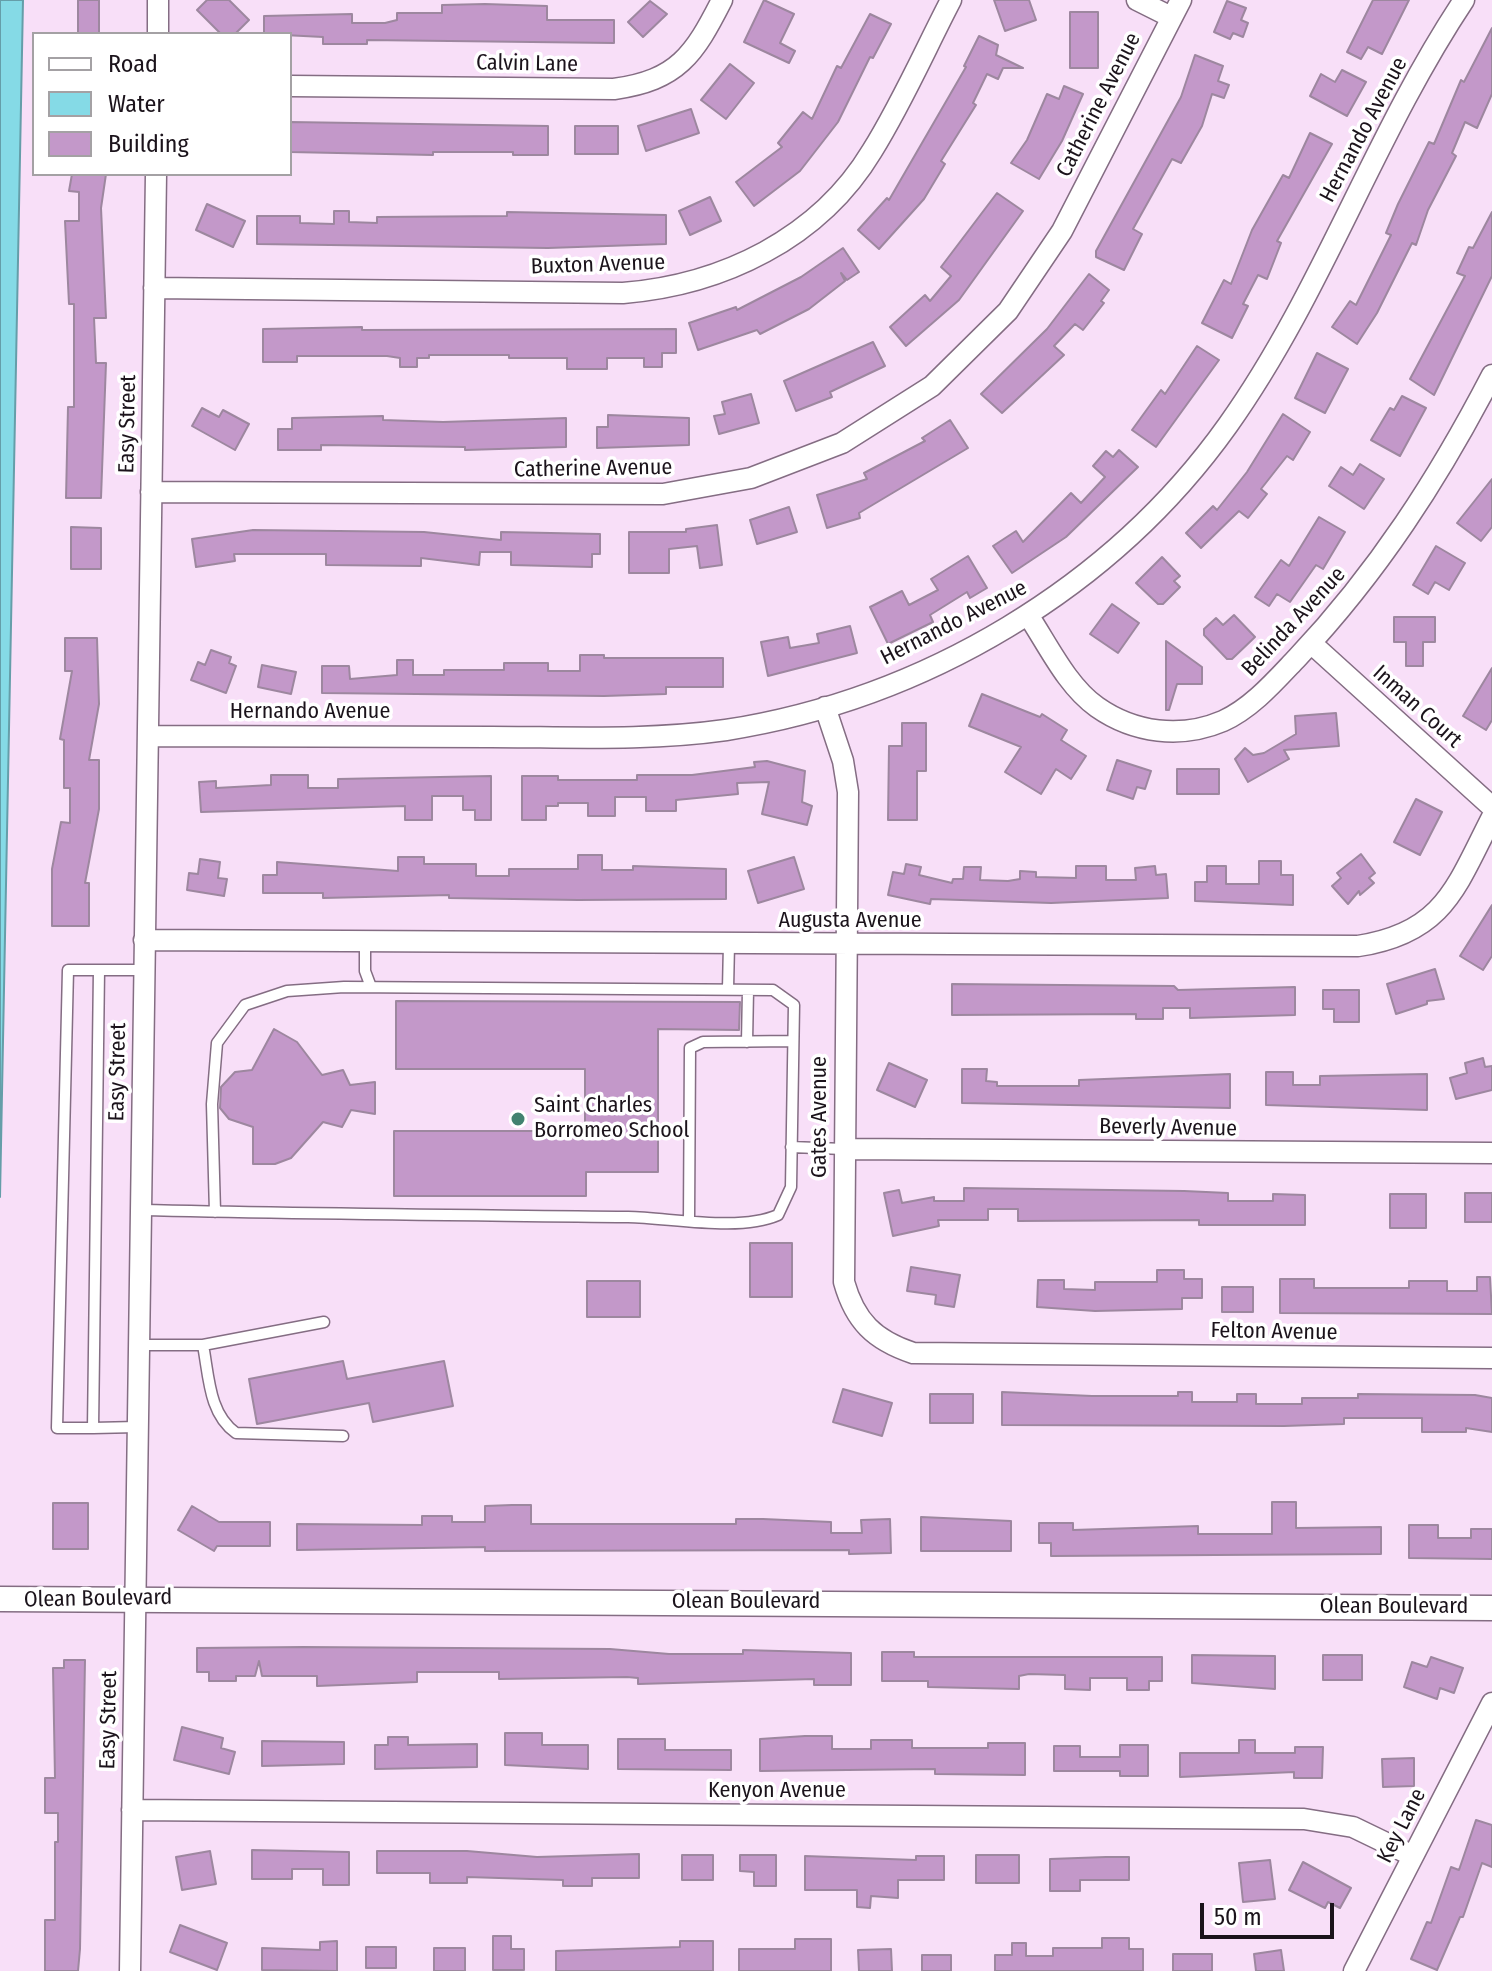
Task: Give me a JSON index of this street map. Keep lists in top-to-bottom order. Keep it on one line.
{"streets":{"street":["Calvin Lane","Catherine Avenue","Hernando Avenue","Buxton Avenue","Easy Street","Belinda Avenue","Inman Court","Augusta Avenue","Gates Avenue","Beverly Avenue","Felton Avenue","Olean Boulevard","Kenyon Avenue","Key Lane"]},"crossings":[["Catherine Avenue","Easy Street"],["Hernando Avenue","Easy Street"],["Hernando Avenue","Belinda Avenue"],["Hernando Avenue","Gates Avenue"],["Buxton Avenue","Easy Street"],["Easy Street","Augusta Avenue"],["Easy Street","Olean Boulevard"],["Easy Street","Kenyon Avenue"],["Belinda Avenue","Inman Court"],["Augusta Avenue","Gates Avenue"],["Gates Avenue","Beverly Avenue"],["Gates Avenue","Felton Avenue"],["Kenyon Avenue","Key Lane"]],"places":["Saint Charles Borromeo School"],"legend":["Road","Water","Building"],"scale_bar":"50 m"}
